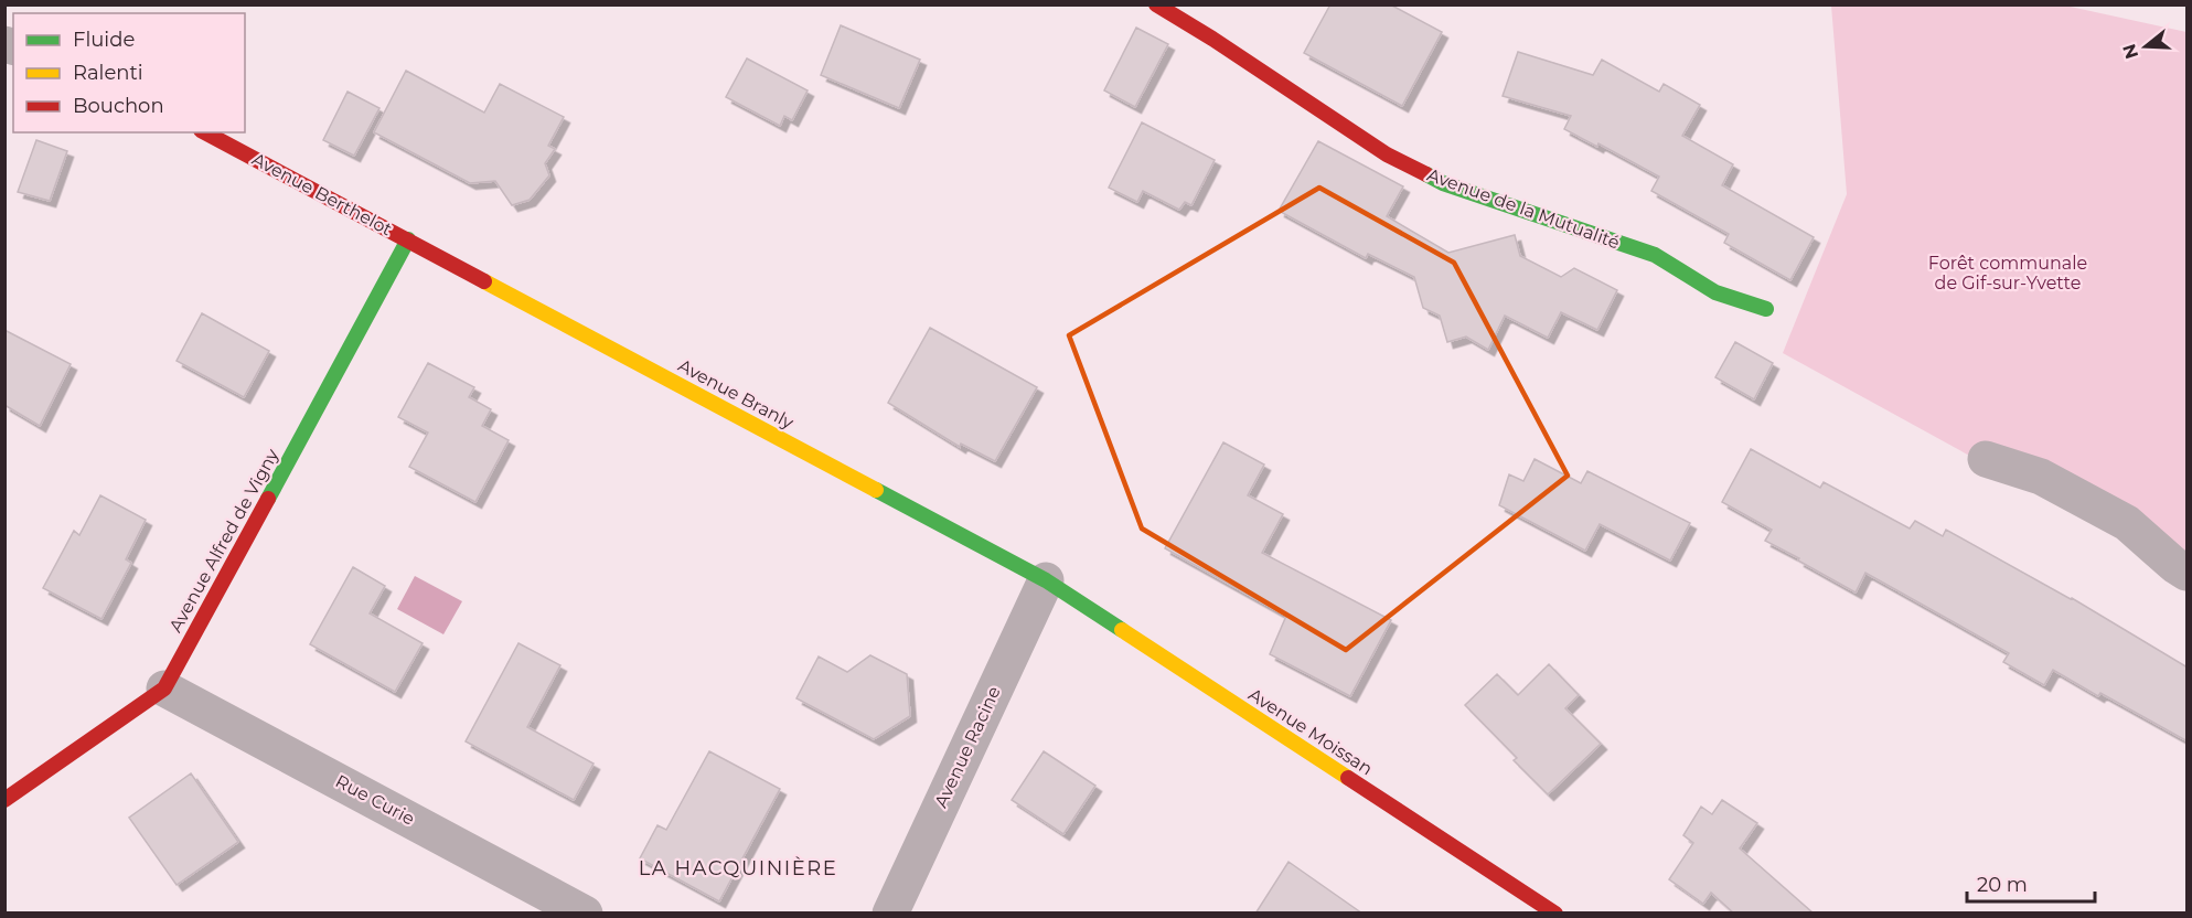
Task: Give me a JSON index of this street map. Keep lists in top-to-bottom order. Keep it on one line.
{"streets":{"street":["Avenue Berthelot","Avenue de la Mutualité","Avenue Branly","Avenue Alfred de Vigny","Avenue Moissan","Avenue Racine","Rue Curie"]},"crossings":[["Avenue Berthelot","Avenue Branly"],["Avenue Berthelot","Avenue Alfred de Vigny"],["Avenue Branly","Avenue Alfred de Vigny"],["Avenue Branly","Avenue Moissan"],["Avenue Branly","Avenue Racine"],["Avenue Alfred de Vigny","Rue Curie"],["Avenue Moissan","Avenue Racine"]],"districts":["LA HACQUINIÈRE"],"parks":["Forêt communale de Gif-sur-Yvette"],"legend":["Fluide","Ralenti","Bouchon"],"scale_bar":"20 m","north":"left"}
